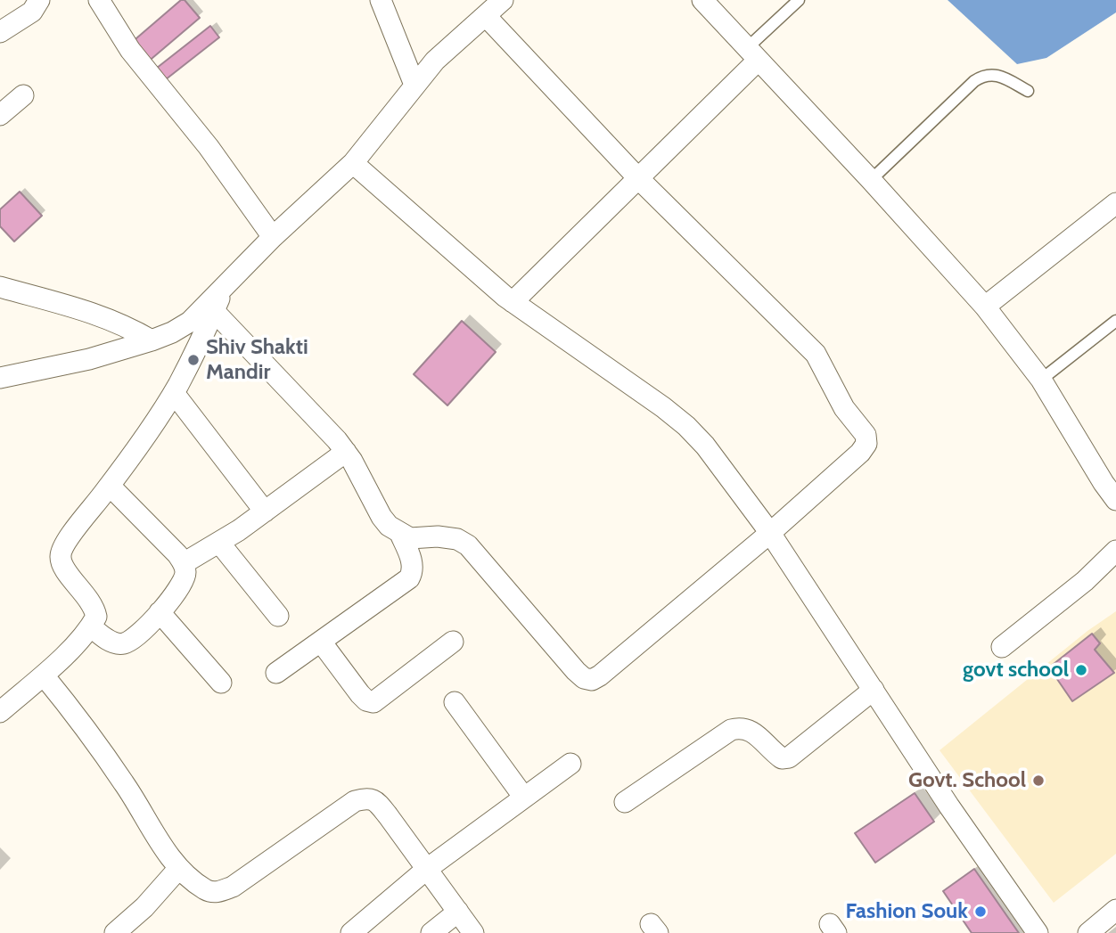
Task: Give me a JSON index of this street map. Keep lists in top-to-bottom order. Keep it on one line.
{"places":["Shiv Shakti Mandir","govt school","Govt. School","Fashion Souk"]}
